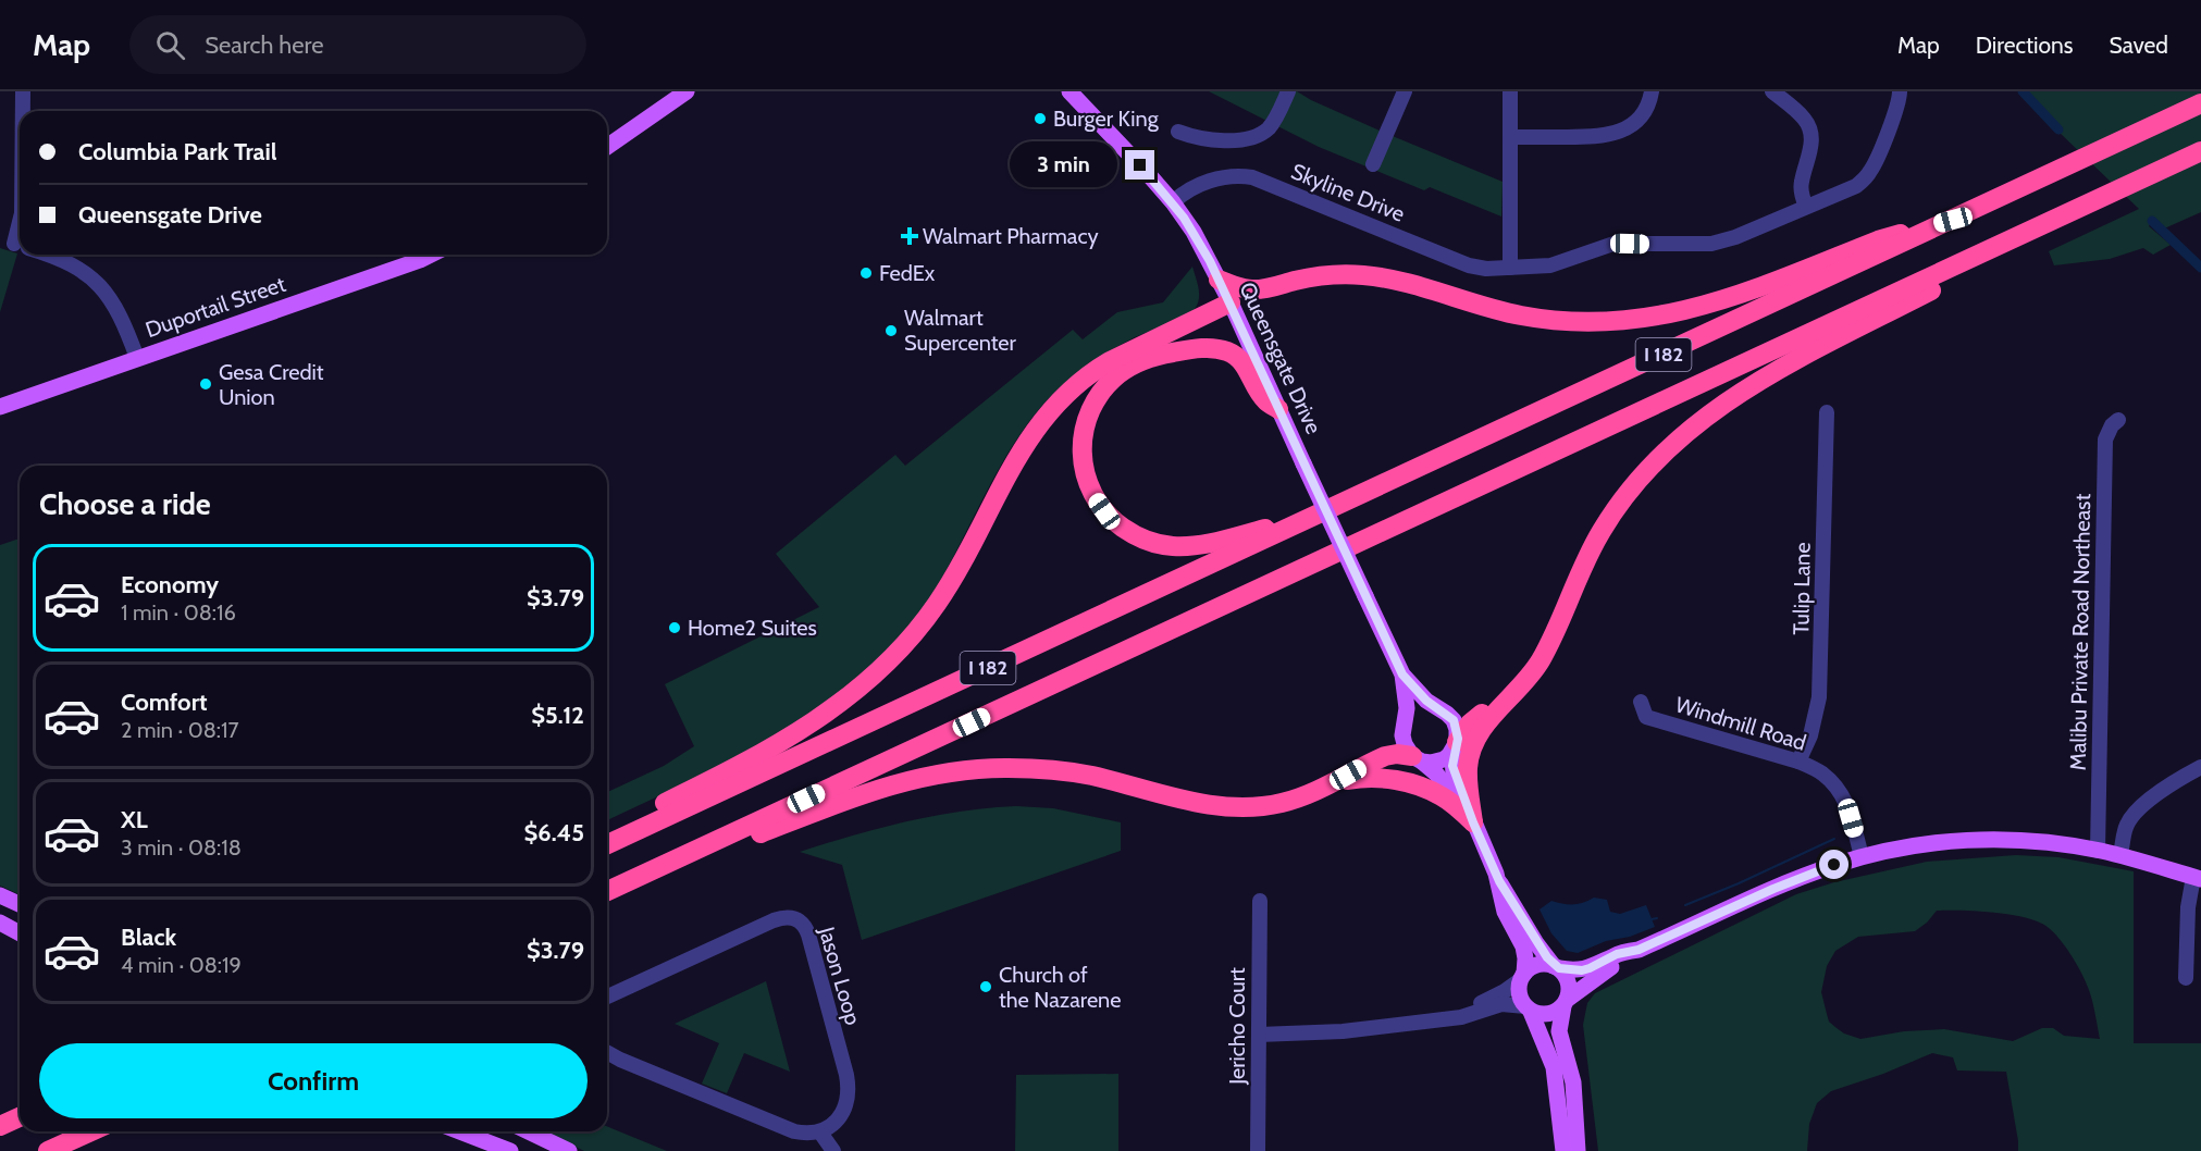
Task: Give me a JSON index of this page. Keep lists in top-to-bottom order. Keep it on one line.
{"streets":{"highway":["I 182"],"main road":["Duportail Street","Queensgate Drive"],"street":["Skyline Drive","Tulip Lane","Malibu Private Road Northeast","Windmill Road","Jason Loop","Jericho Court"]},"crossings":[["Skyline Drive","Queensgate Drive"],["Tulip Lane","Windmill Road"]],"places":{"other":["Burger King","FedEx","Walmart Supercenter","Gesa Credit Union","Home2 Suites","Church of the Nazarene"],"health":["Walmart Pharmacy"]},"page":{"header":"Map","search":"Search here","nav":["Map","Directions","Saved"],"banner":["Columbia Park Trail","Queensgate Drive"],"bubble":"3 min","heading":"Choose a ride","list":[{"name":"Economy","note":"1 min · 08:16","value":"$3.79"},{"name":"Comfort","note":"2 min · 08:17","value":"$5.12"},{"name":"XL","note":"3 min · 08:18","value":"$6.45"},{"name":"Black","note":"4 min · 08:19","value":"$3.79"}],"buttons":"Confirm"}}
